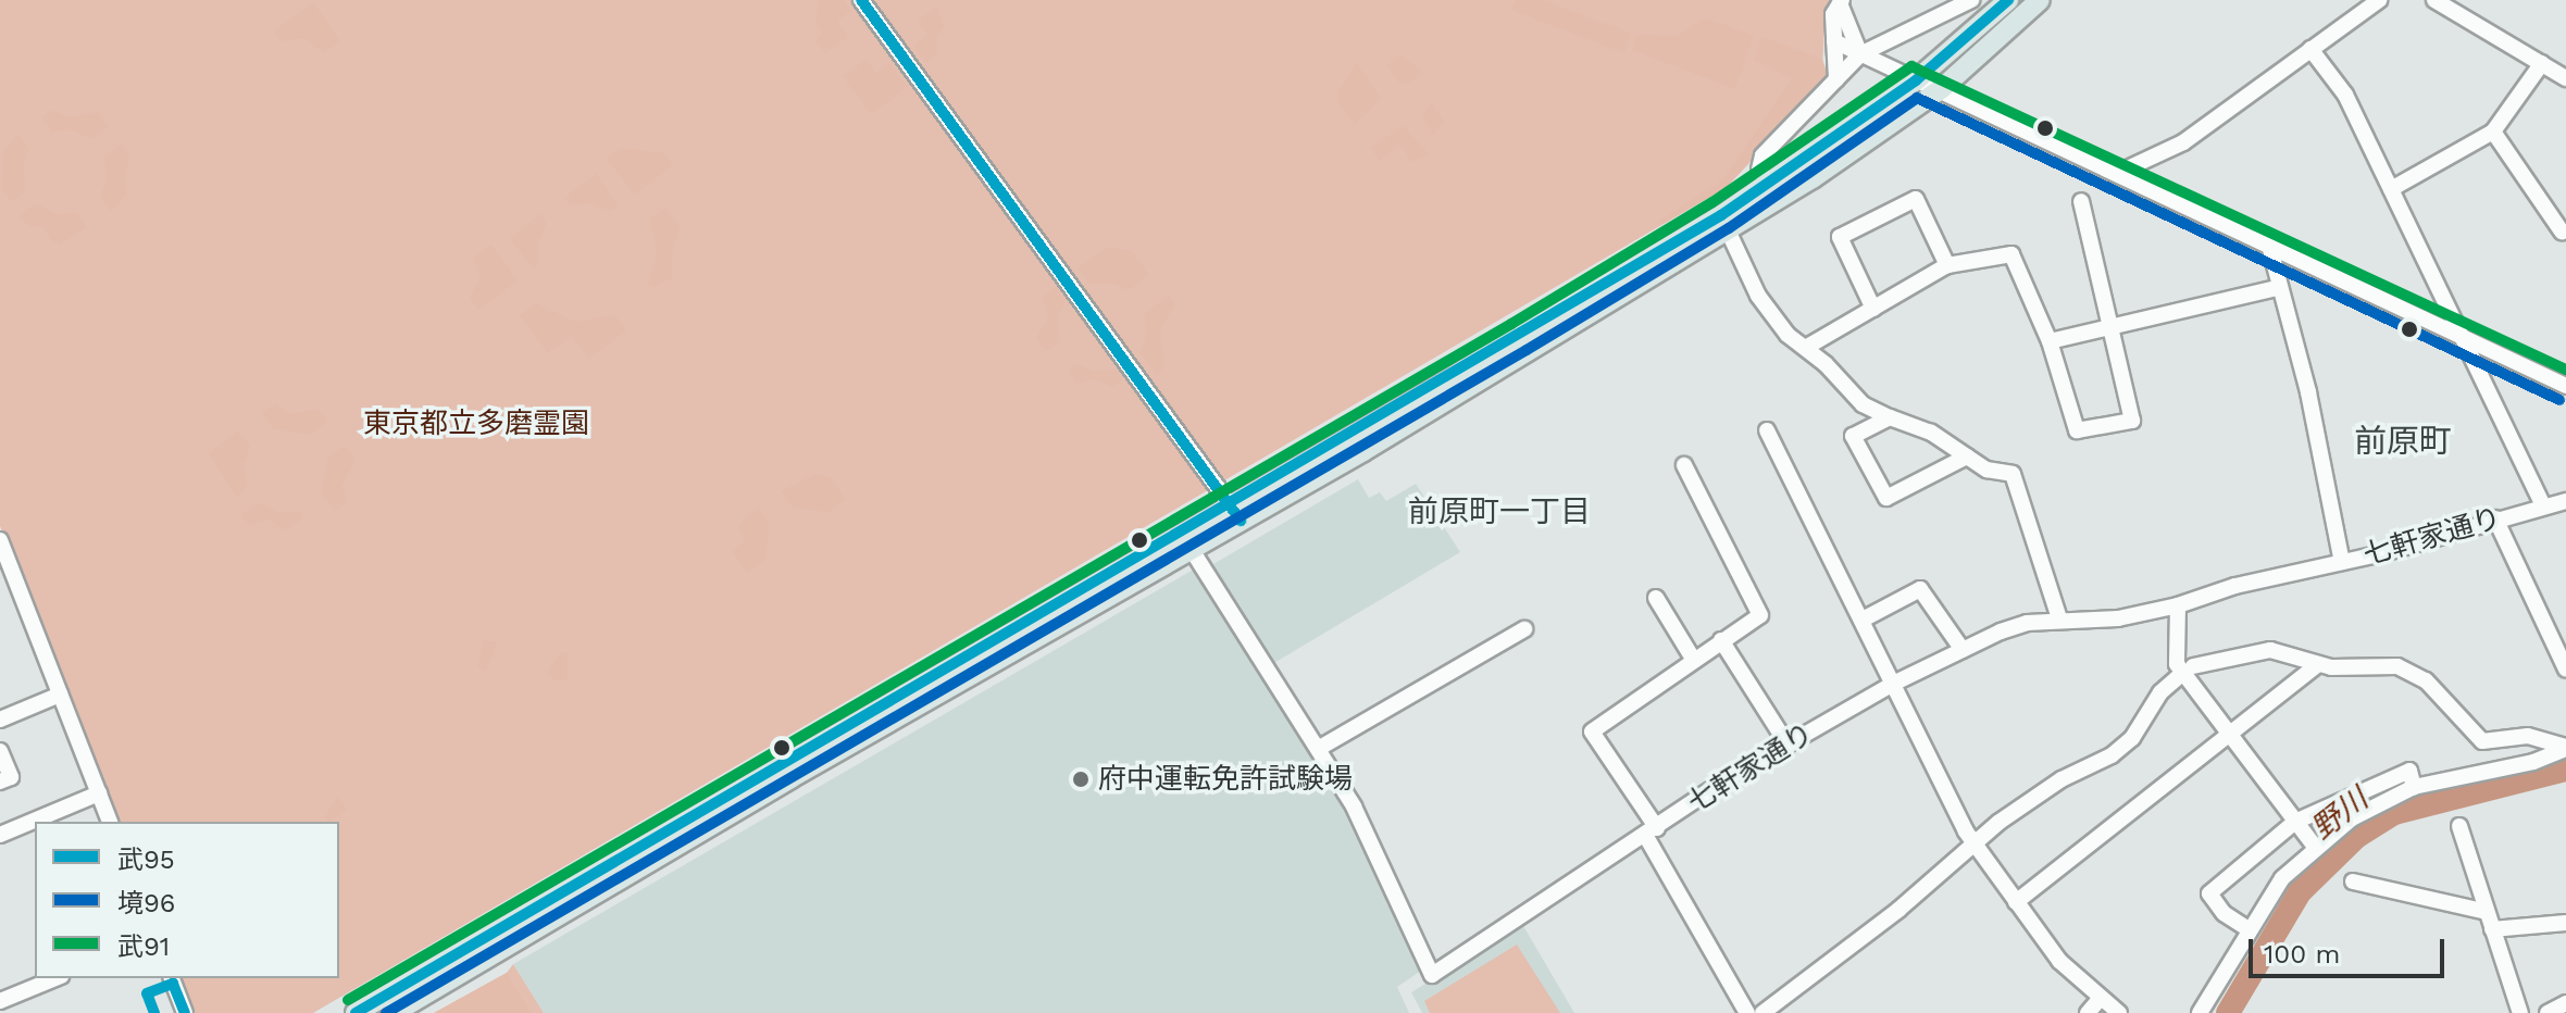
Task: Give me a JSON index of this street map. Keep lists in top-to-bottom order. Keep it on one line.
{"streets":{"street":["七軒家通り"]},"districts":["前原町","前原町一丁目"],"water":["野川"],"parks":["東京都立多磨霊園"],"places":["府中運転免許試験場"],"lines":["transit line 武95","transit line 武91","transit line 境96"],"legend":["武95","境96","武91"],"scale_bar":"100 m"}
